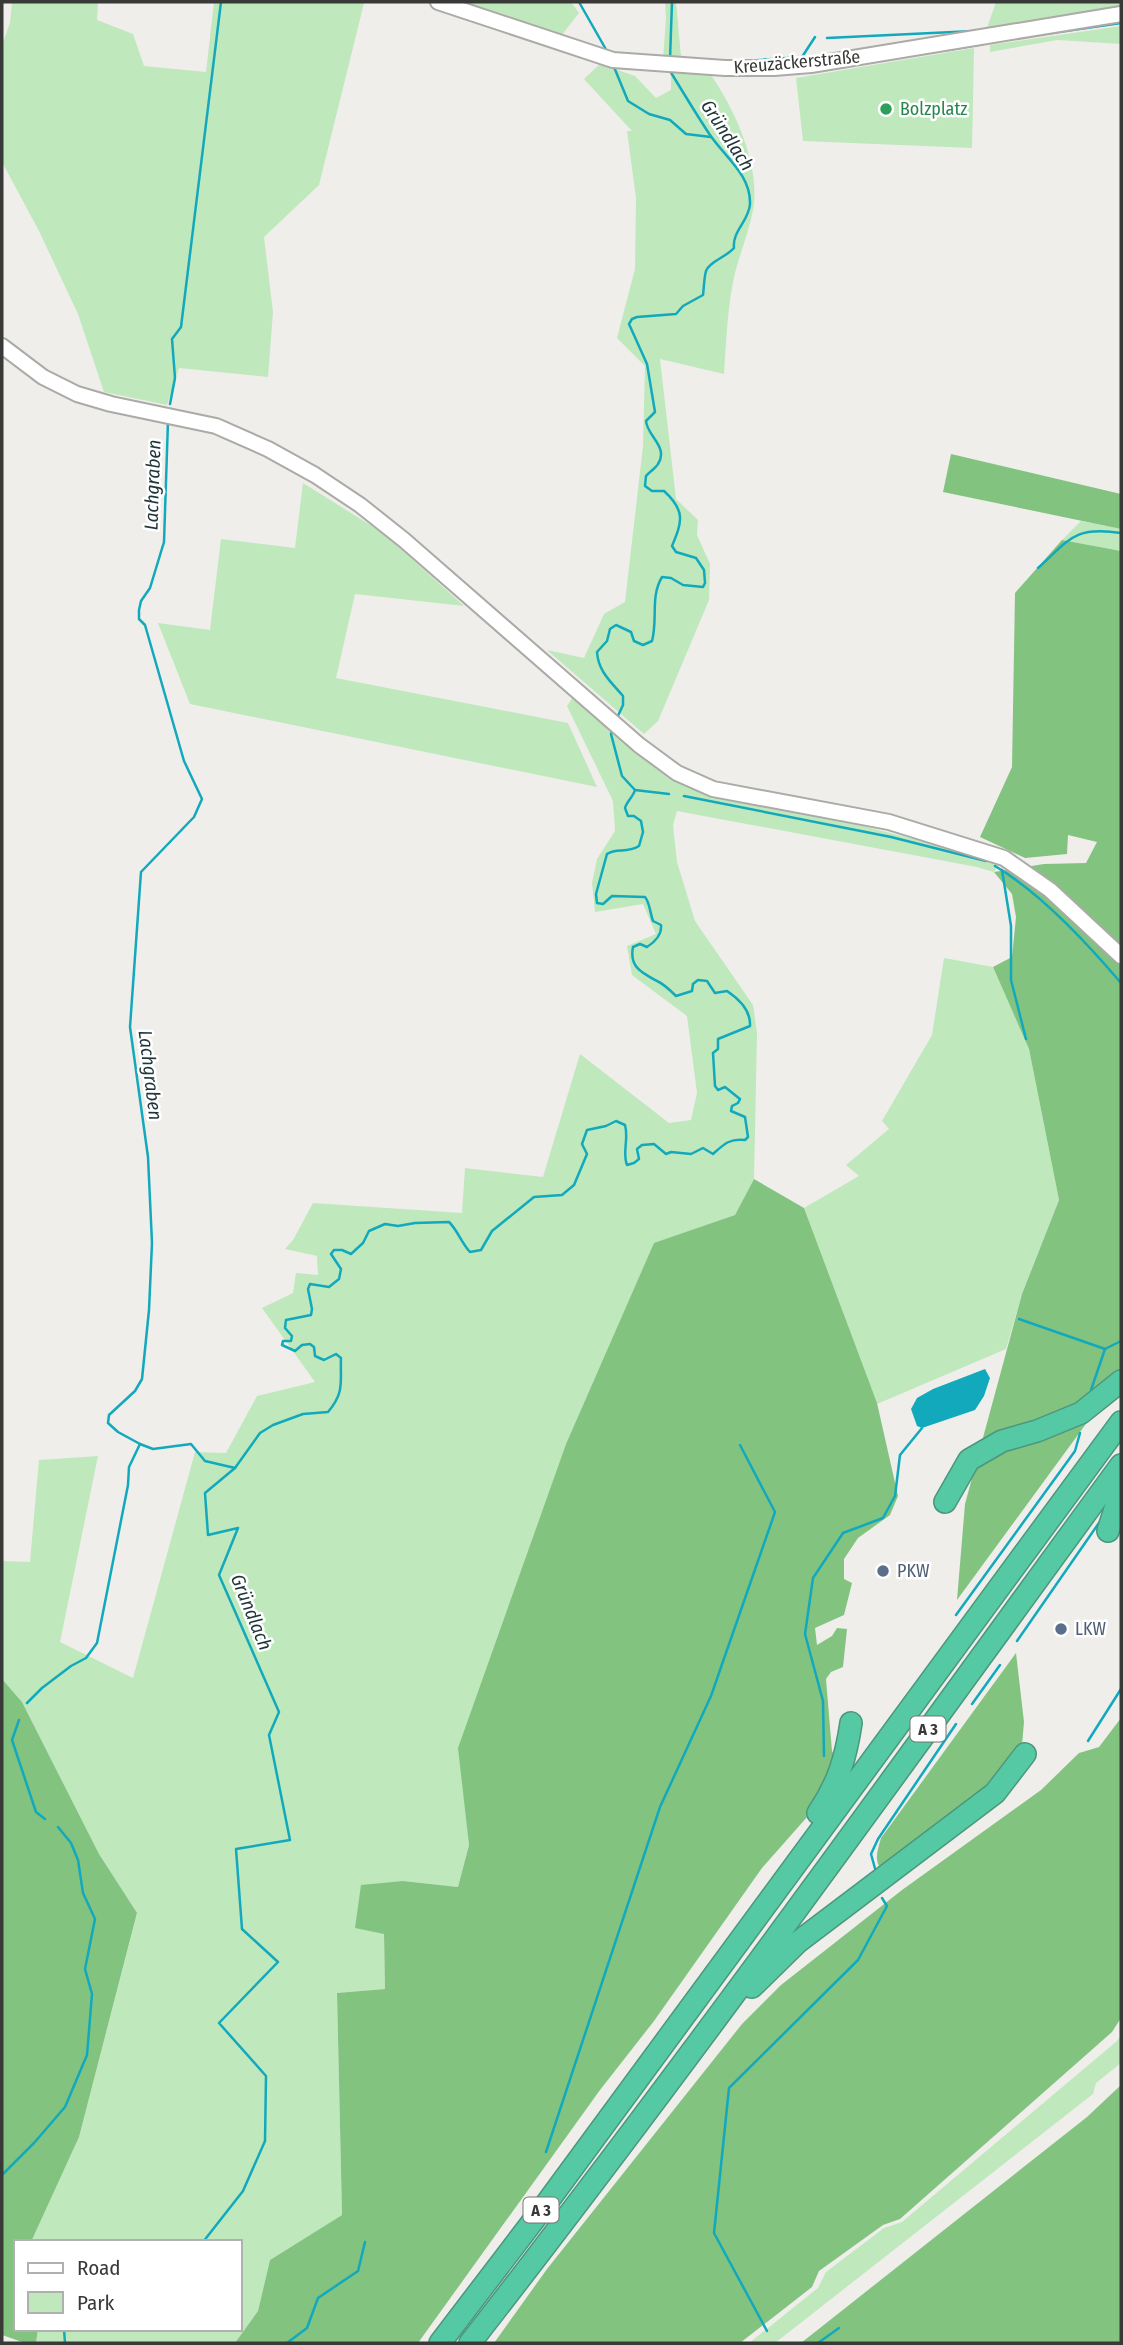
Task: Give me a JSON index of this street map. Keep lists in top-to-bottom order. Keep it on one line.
{"streets":{"highway":["A 3"],"street":["Kreuzäckerstraße"]},"water":["Gründlach","Lachgraben"],"places":["Bolzplatz","PKW","LKW"],"legend":["Road","Park"]}
